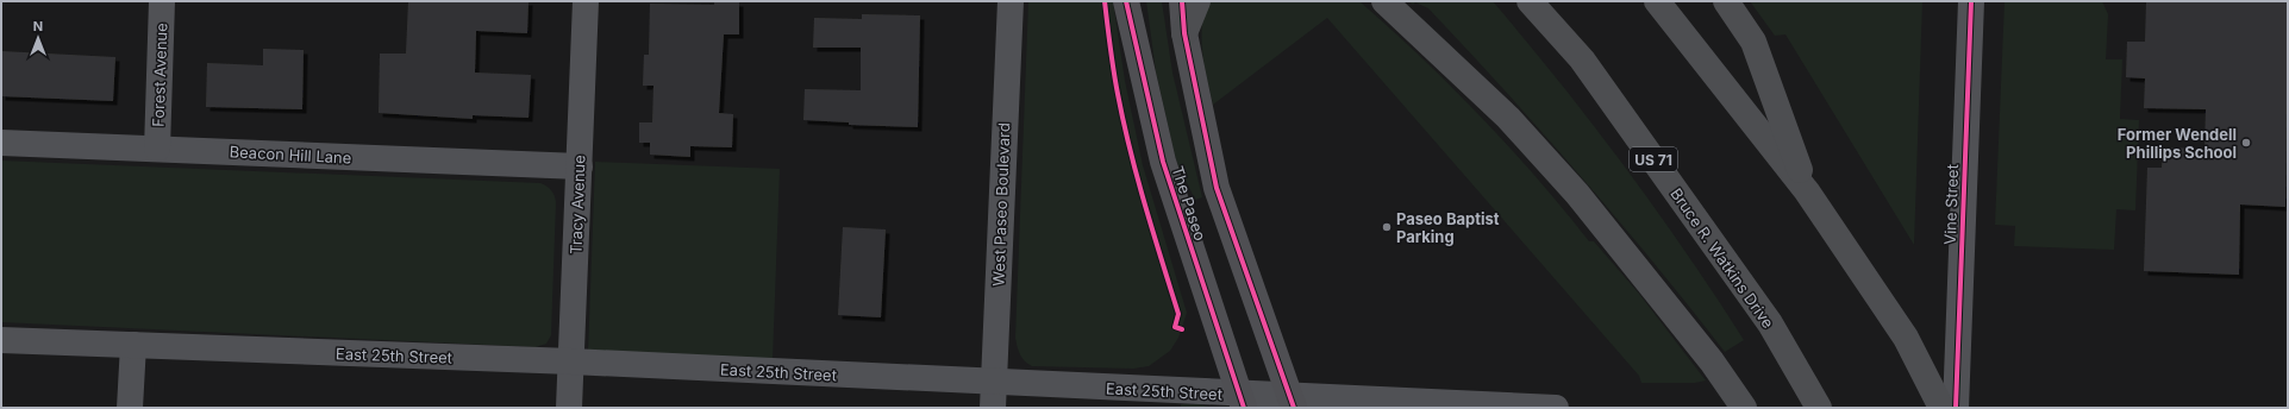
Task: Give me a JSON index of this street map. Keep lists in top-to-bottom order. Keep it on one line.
{"streets":{"highway":["US 71","Bruce R. Watkins Drive"],"main road":["The Paseo"],"street":["Forest Avenue","Beacon Hill Lane","Tracy Avenue","West Paseo Boulevard","Vine Street","East 25th Street"]},"crossings":[["Forest Avenue","Beacon Hill Lane"],["Beacon Hill Lane","Tracy Avenue"],["The Paseo","East 25th Street"],["Tracy Avenue","East 25th Street"],["West Paseo Boulevard","East 25th Street"]],"places":["Former Wendell Phillips School","Paseo Baptist Parking"],"north":"top"}
